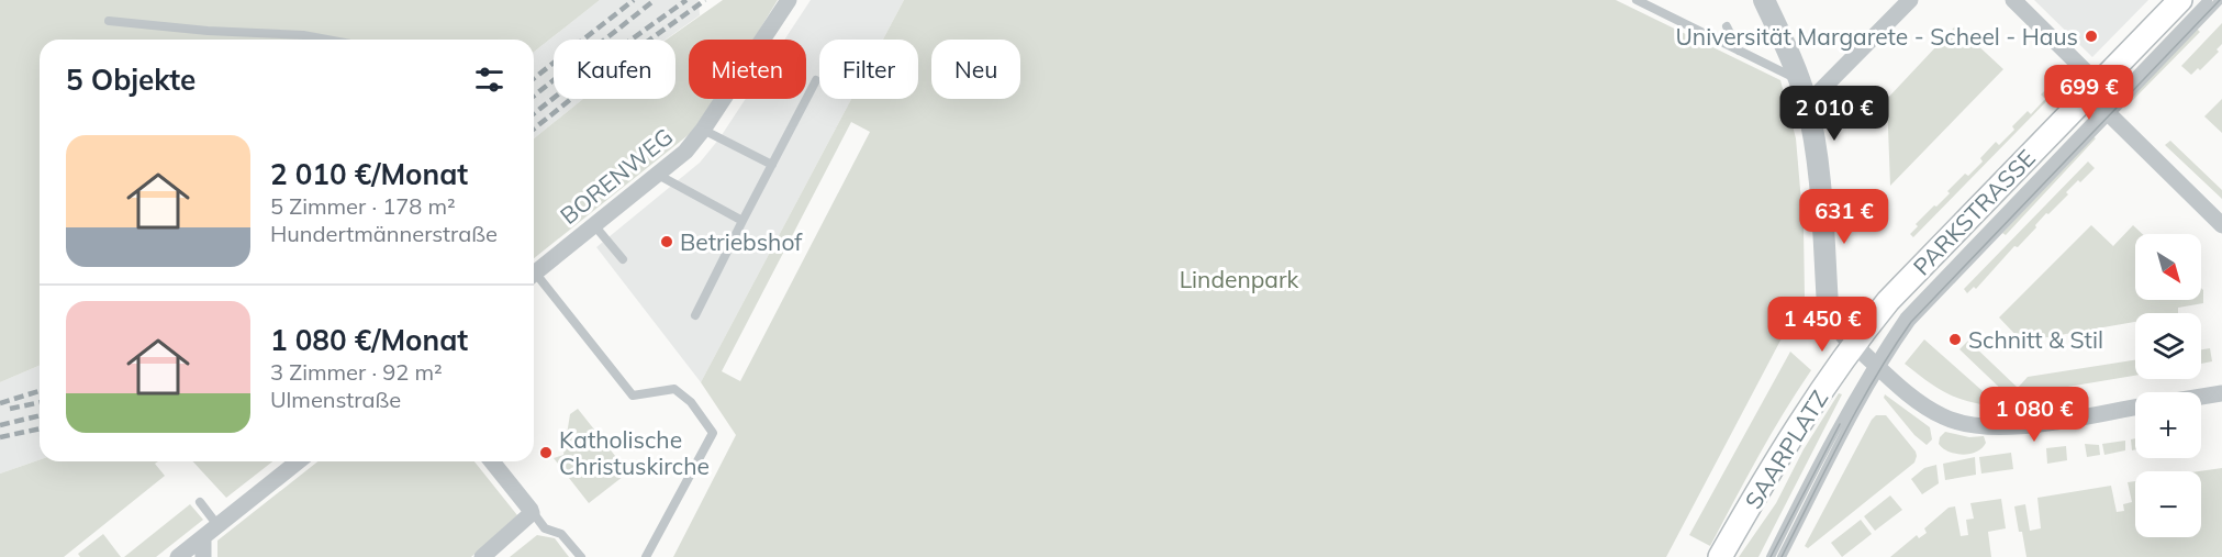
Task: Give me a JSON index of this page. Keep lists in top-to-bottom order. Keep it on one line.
{"streets":{"main road":["PARKSTRASSE","SAARPLATZ"],"street":["BORENWEG"]},"crossings":[["PARKSTRASSE","SAARPLATZ"]],"parks":["Lindenpark"],"places":["Universität Margarete - Scheel - Haus","Betriebshof","Schnitt & Stil","Katholische Christuskirche"],"north":"bottom right","page":{"chip":["Kaufen","Mieten","Filter","Neu"],"heading":"5 Objekte","price":["699 €","2 010 €","631 €","1 450 €","1 080 €"],"list":[{"name":"2 010 €/Monat","note":"5 Zimmer · 178 m² · Hundertmännerstraße"},{"name":"1 080 €/Monat","note":"3 Zimmer · 92 m² · Ulmenstraße"}],"map_buttons":["+","−"]}}
